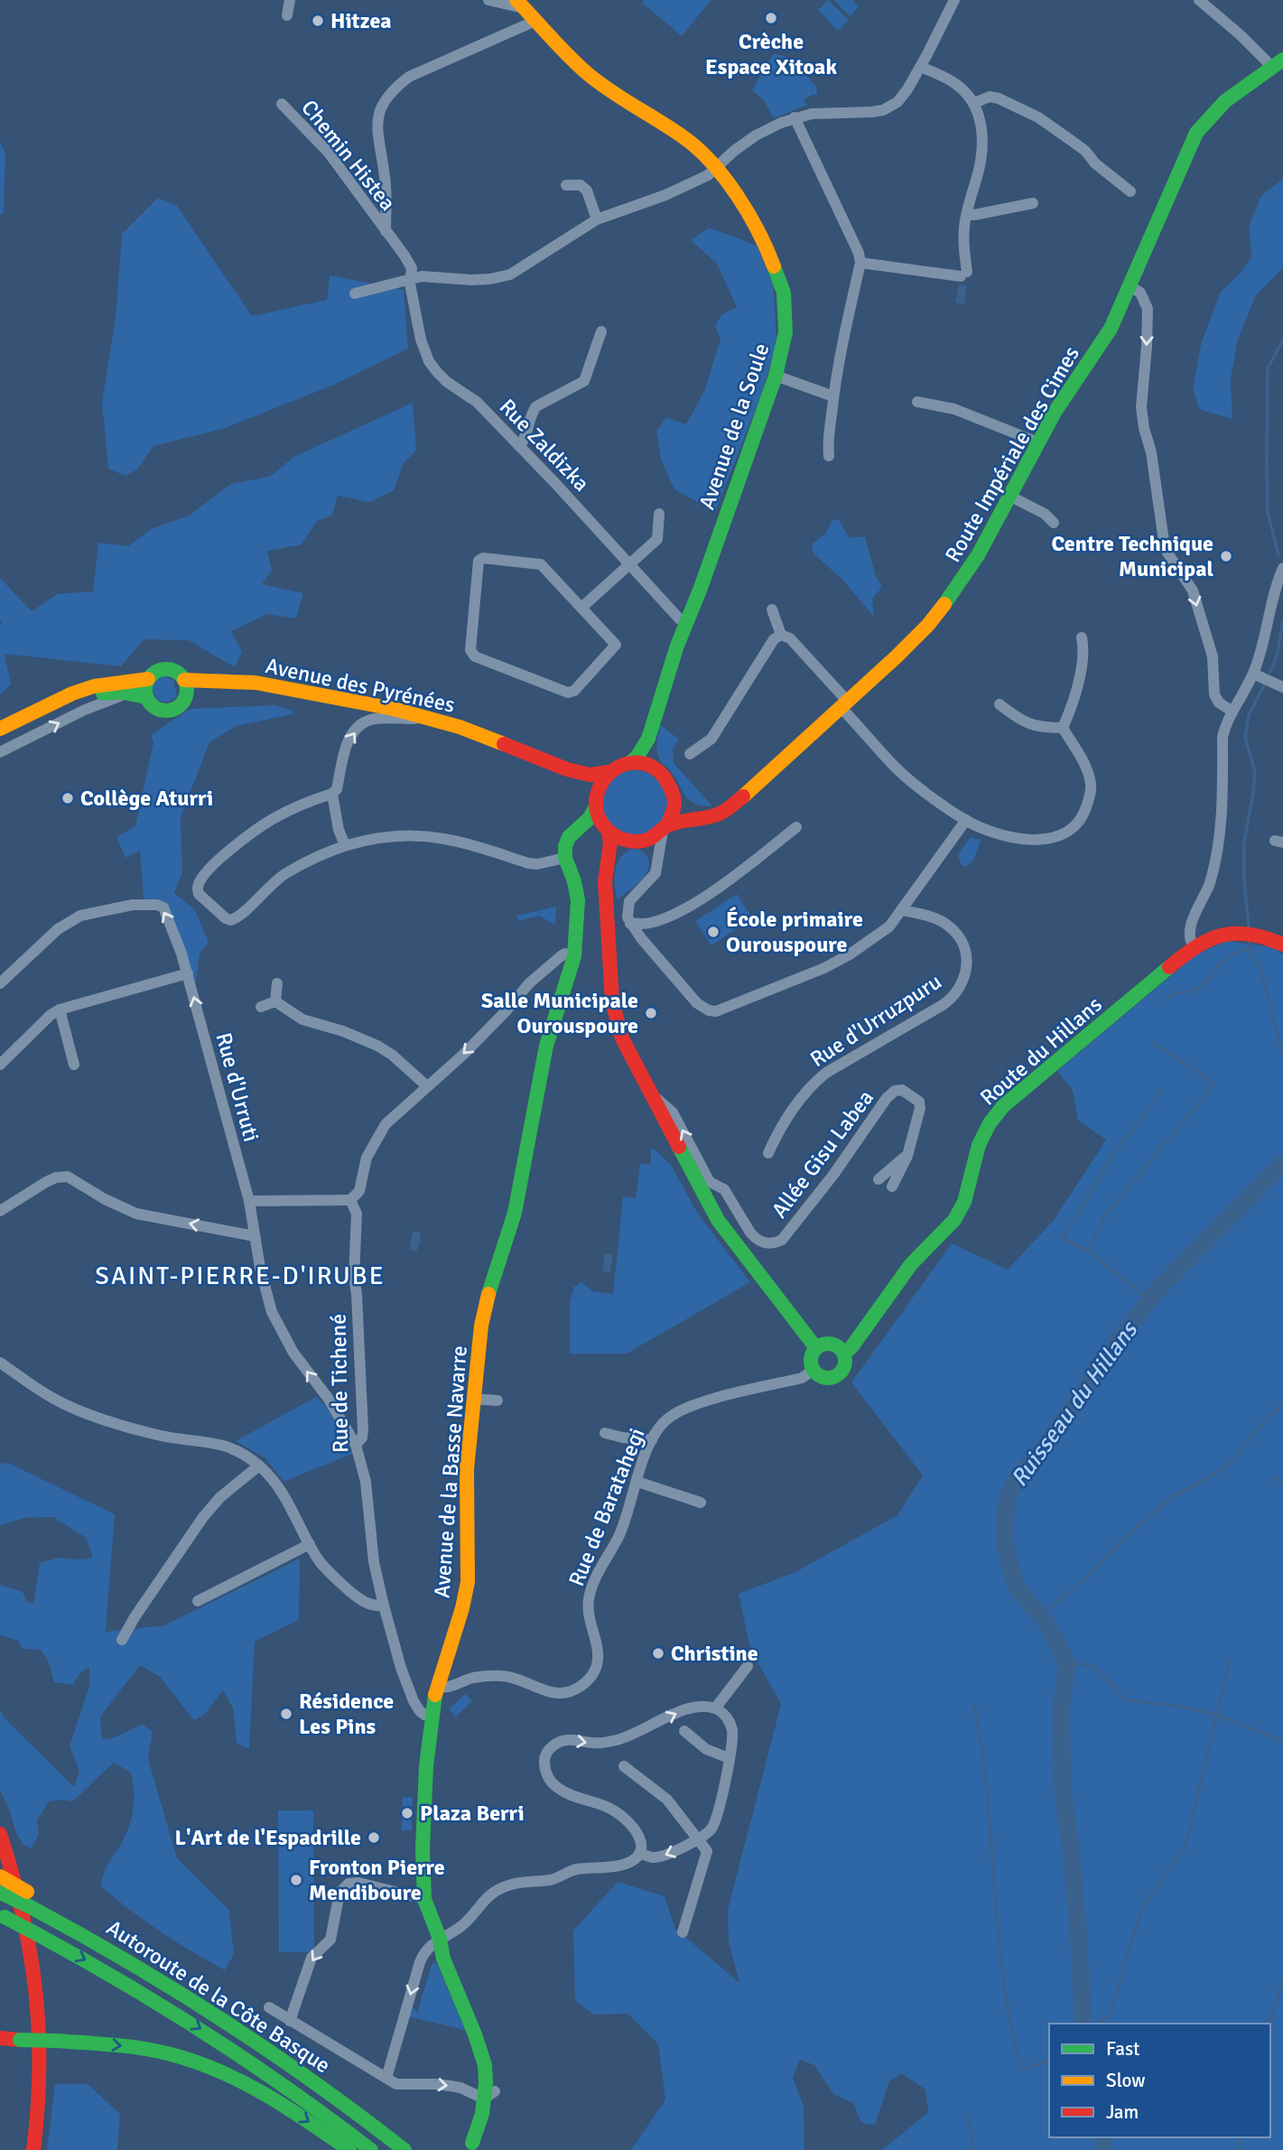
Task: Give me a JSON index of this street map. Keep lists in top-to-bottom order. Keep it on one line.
{"streets":{"main road":["Avenue de la Soule","Route Impériale des Cimes","Avenue des Pyrénées","Route du Hillans","Avenue de la Basse Navarre","Autoroute de la Côte Basque"],"street":["Chemin Histea","Rue Zaldizka","Rue d'Urruzpuru","Rue d'Urruti","Allée Gisu Labea","Rue de Tichené","Rue de Baratahegi"]},"crossings":[["Chemin Histea","Rue Zaldizka"],["Avenue de la Soule","Rue Zaldizka"],["Avenue de la Soule","Route Impériale des Cimes"],["Avenue de la Soule","Avenue des Pyrénées"],["Route Impériale des Cimes","Avenue des Pyrénées"],["Route du Hillans","Rue de Baratahegi"],["Rue d'Urruti","Rue de Tichené"],["Rue de Tichené","Avenue de la Basse Navarre"],["Avenue de la Basse Navarre","Rue de Baratahegi"]],"districts":["SAINT-PIERRE-D'IRUBE"],"water":["Ruisseau du Hillans"],"places":["Crèche Espace Xitoak","Hitzea","Centre Technique Municipal","Collège Aturri","École primaire Ourouspoure","Salle Municipale Ourouspoure","Christine","Résidence Les Pins","Plaza Berri","L'Art de l'Espadrille","Fronton Pierre Mendiboure"],"legend":["Fast","Slow","Jam"]}
